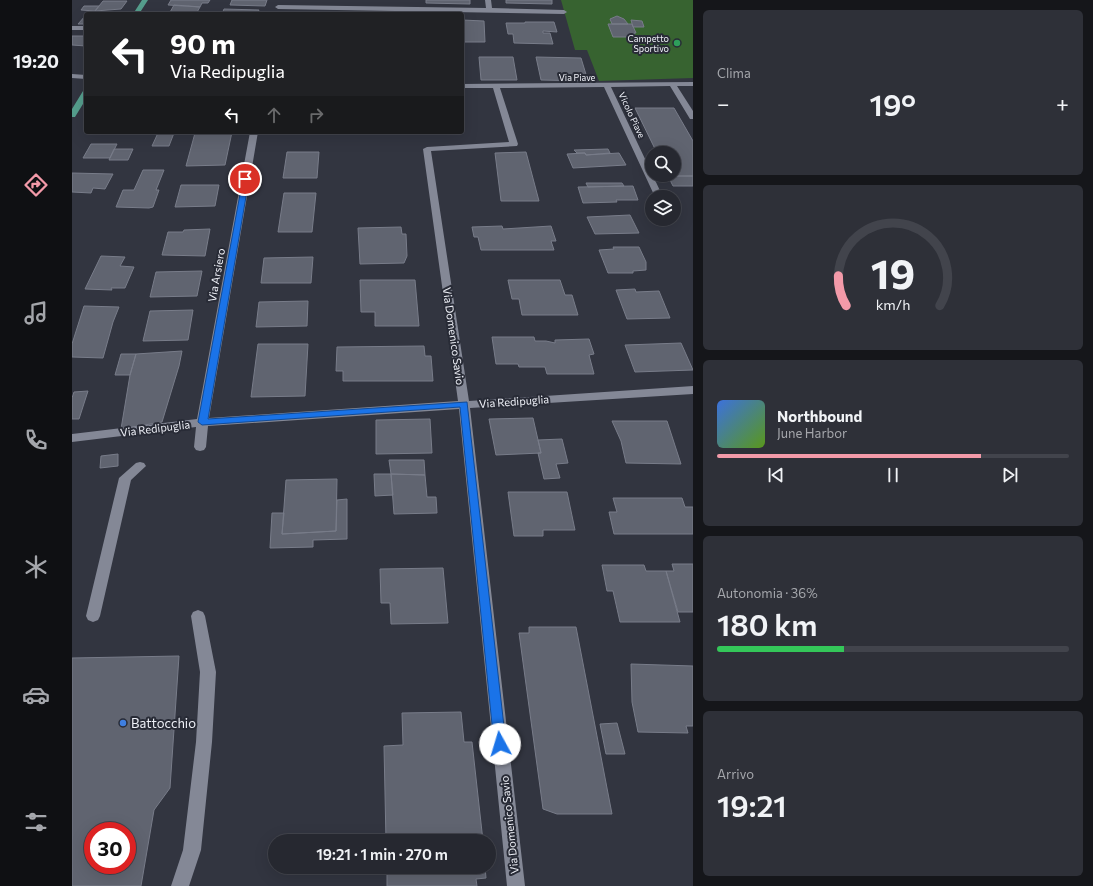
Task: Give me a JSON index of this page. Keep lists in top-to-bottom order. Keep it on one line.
{"streets":{"street":["Via Piave","Vicolo Piave","Via Arsiero","Via Domenico Savio","Via Redipuglia"]},"crossings":[["Via Piave","Vicolo Piave"],["Via Piave","Via Domenico Savio"],["Via Arsiero","Via Redipuglia"],["Via Domenico Savio","Via Redipuglia"]],"places":["Campetto Sportivo","Battocchio"],"page":{"tabs":"19:20","tile":["Clima",["Autonomia · 36%","180 km"],["Arrivo","19:21"]],"turn":["90 m","Via Redipuglia"],"heat":["−","19°","+"],"song":["Northbound","June Harbor"],"limit":"30","trip":"19:21 · 1 min · 270 m","gauge":["19","km/h"]}}
